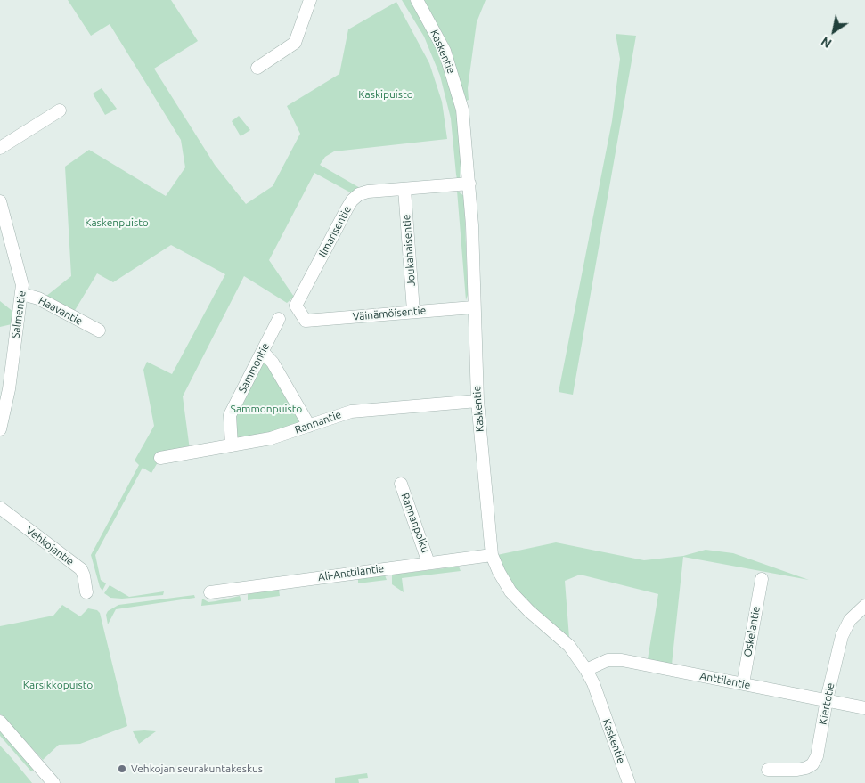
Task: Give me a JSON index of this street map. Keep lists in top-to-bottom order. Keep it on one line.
{"streets":{"street":["Kaskentie","Ilmarisentie","Joukahaisentie","Haavantie","Väinämöisentie","Salmentie","Sammontie","Rannantie","Rannanpolku","Vehkojantie","Ali-Anttilantie","Oskelantie","Anttilantie","Kiertotie"]},"crossings":[["Kaskentie","Ilmarisentie"],["Kaskentie","Väinämöisentie"],["Kaskentie","Rannantie"],["Kaskentie","Ali-Anttilantie"],["Kaskentie","Anttilantie"],["Ilmarisentie","Joukahaisentie"],["Ilmarisentie","Väinämöisentie"],["Joukahaisentie","Väinämöisentie"],["Haavantie","Salmentie"],["Sammontie","Rannantie"],["Rannanpolku","Ali-Anttilantie"],["Oskelantie","Anttilantie"],["Anttilantie","Kiertotie"]],"parks":["Kaskipuisto","Kaskenpuisto","Sammonpuisto","Karsikkopuisto"],"places":["Vehkojan seurakuntakeskus"],"north":"bottom left"}
